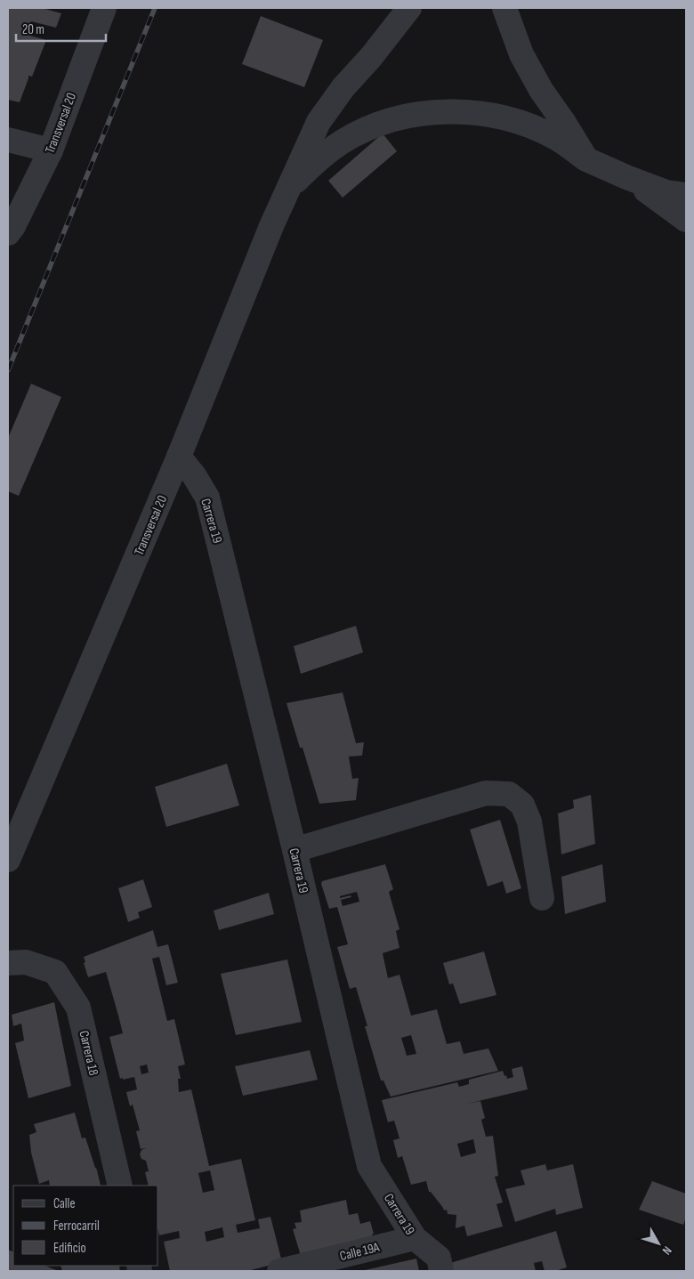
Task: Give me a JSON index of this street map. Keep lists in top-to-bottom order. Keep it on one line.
{"streets":{"street":["Transversal 20","Carrera 19","Carrera 18","Calle 19A"]},"crossings":[["Transversal 20","Carrera 19"],["Carrera 19","Calle 19A"]],"legend":["Calle","Ferrocarril","Edificio"],"scale_bar":"20 m","north":"bottom right"}
